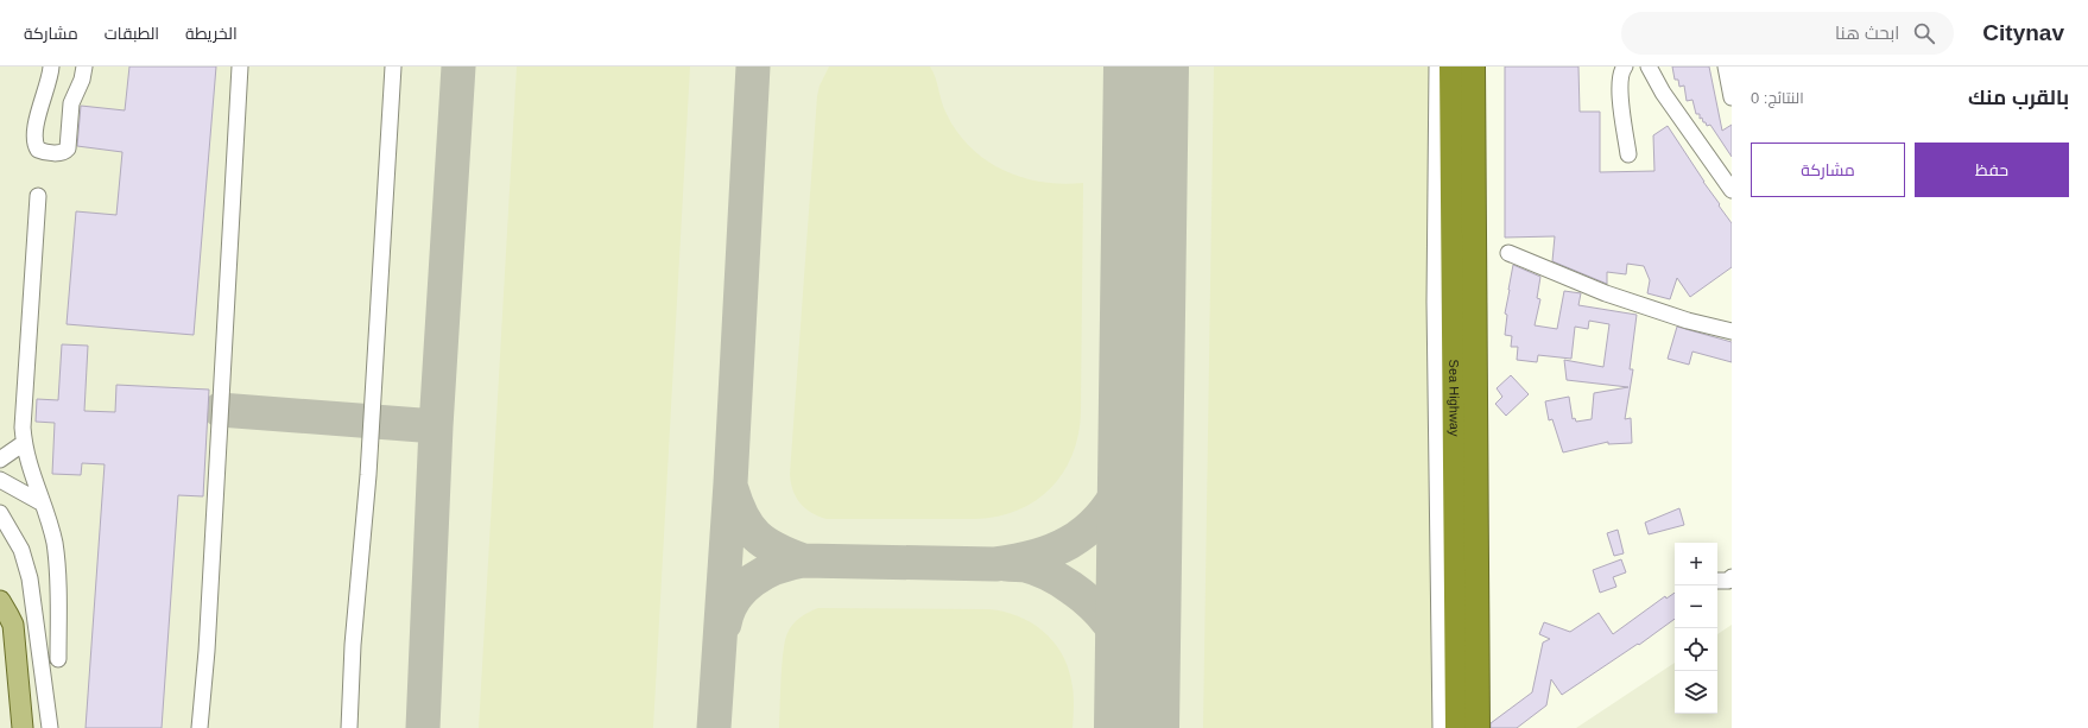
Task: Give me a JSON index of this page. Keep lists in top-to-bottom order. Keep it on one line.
{"streets":{"highway":["Sea Highway"]},"page":{"header":"Citynav","search":"ابحث هنا","nav":["الخريطة","الطبقات","مشاركة"],"heading":["بالقرب منك","النتائج: 0"],"buttons":["حفظ","مشاركة"],"map_buttons":["+","−"]}}
